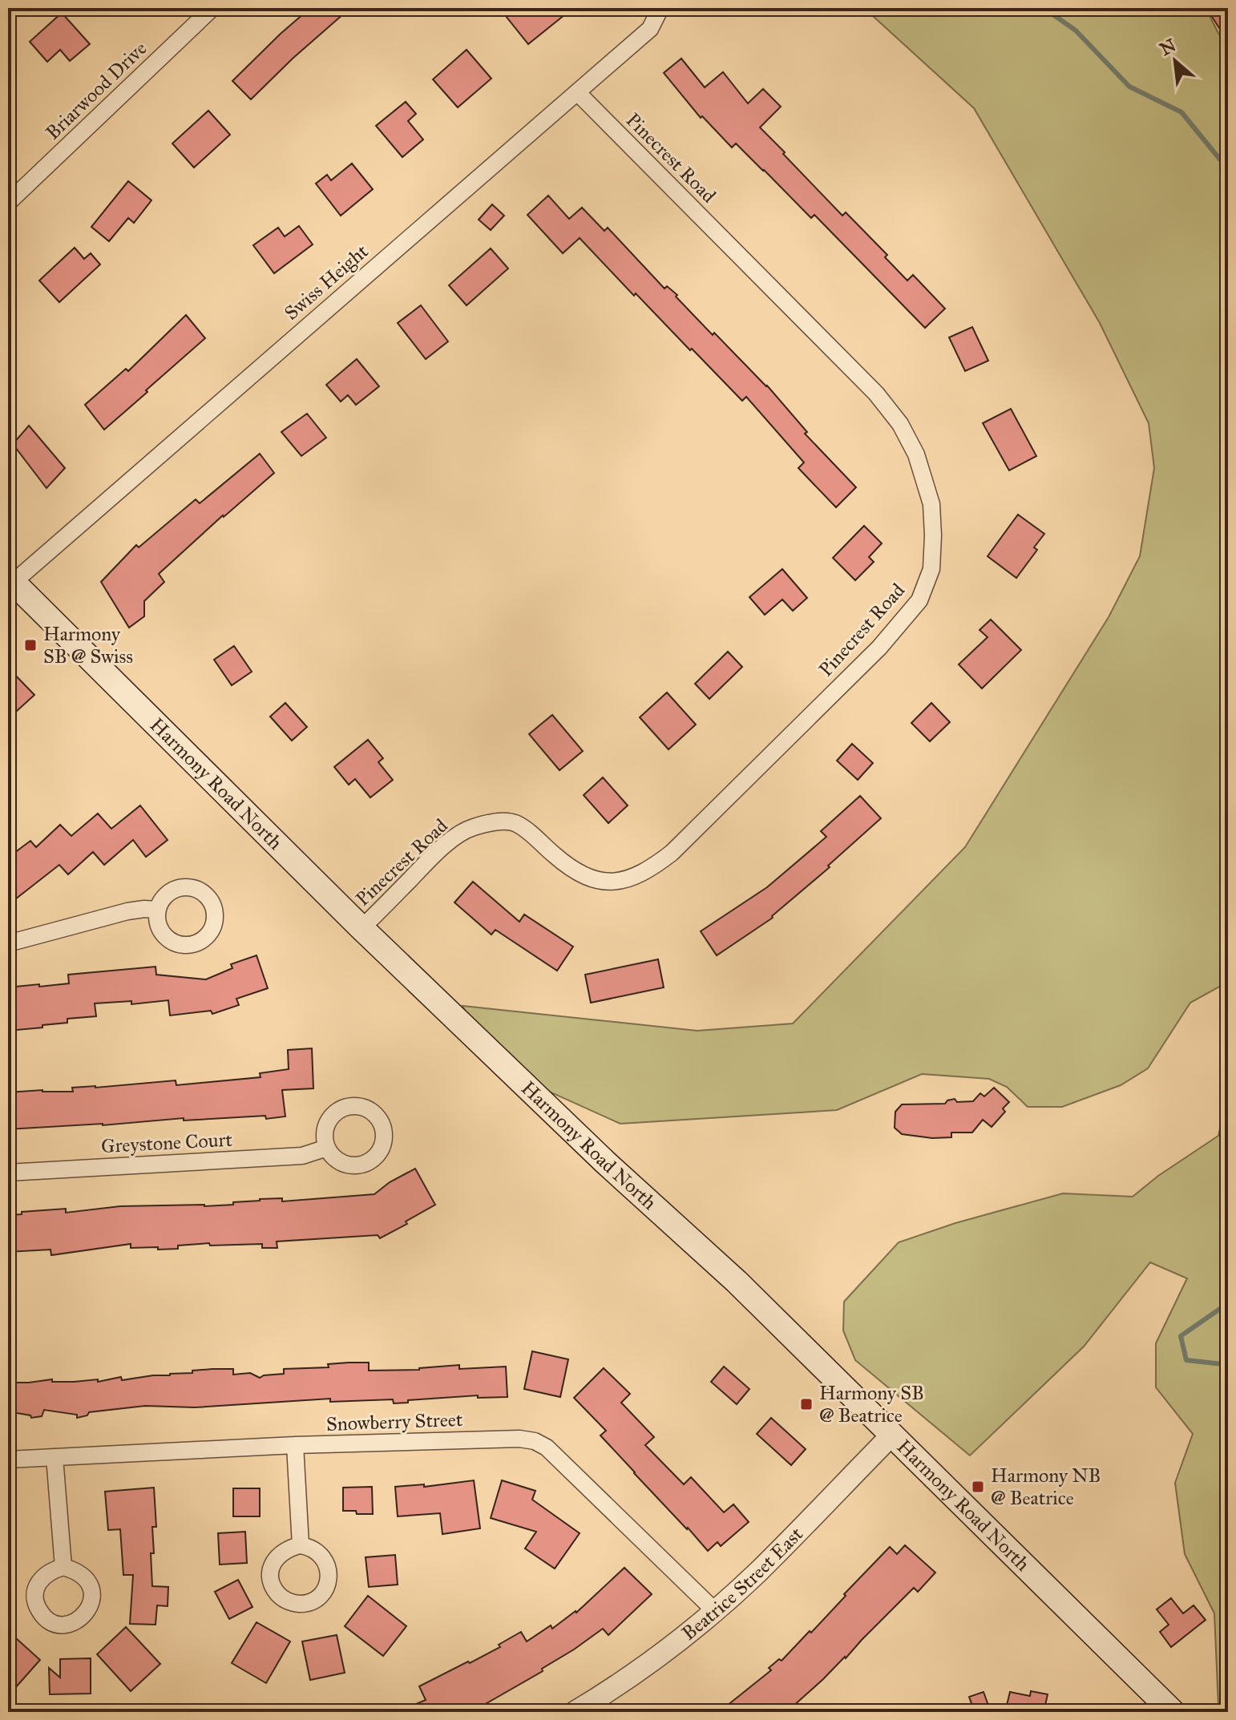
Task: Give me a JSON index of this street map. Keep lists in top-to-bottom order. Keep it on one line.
{"streets":{"main road":["Harmony Road North"],"street":["Briarwood Drive","Pinecrest Road","Swiss Height","Greystone Court","Snowberry Street","Beatrice Street East"]},"crossings":[["Pinecrest Road","Swiss Height"],["Pinecrest Road","Harmony Road North"],["Swiss Height","Harmony Road North"],["Harmony Road North","Beatrice Street East"],["Snowberry Street","Beatrice Street East"]],"places":{"transit":["Harmony SB @ Swiss","Harmony SB @ Beatrice","Harmony NB @ Beatrice"]},"north":"top left"}
